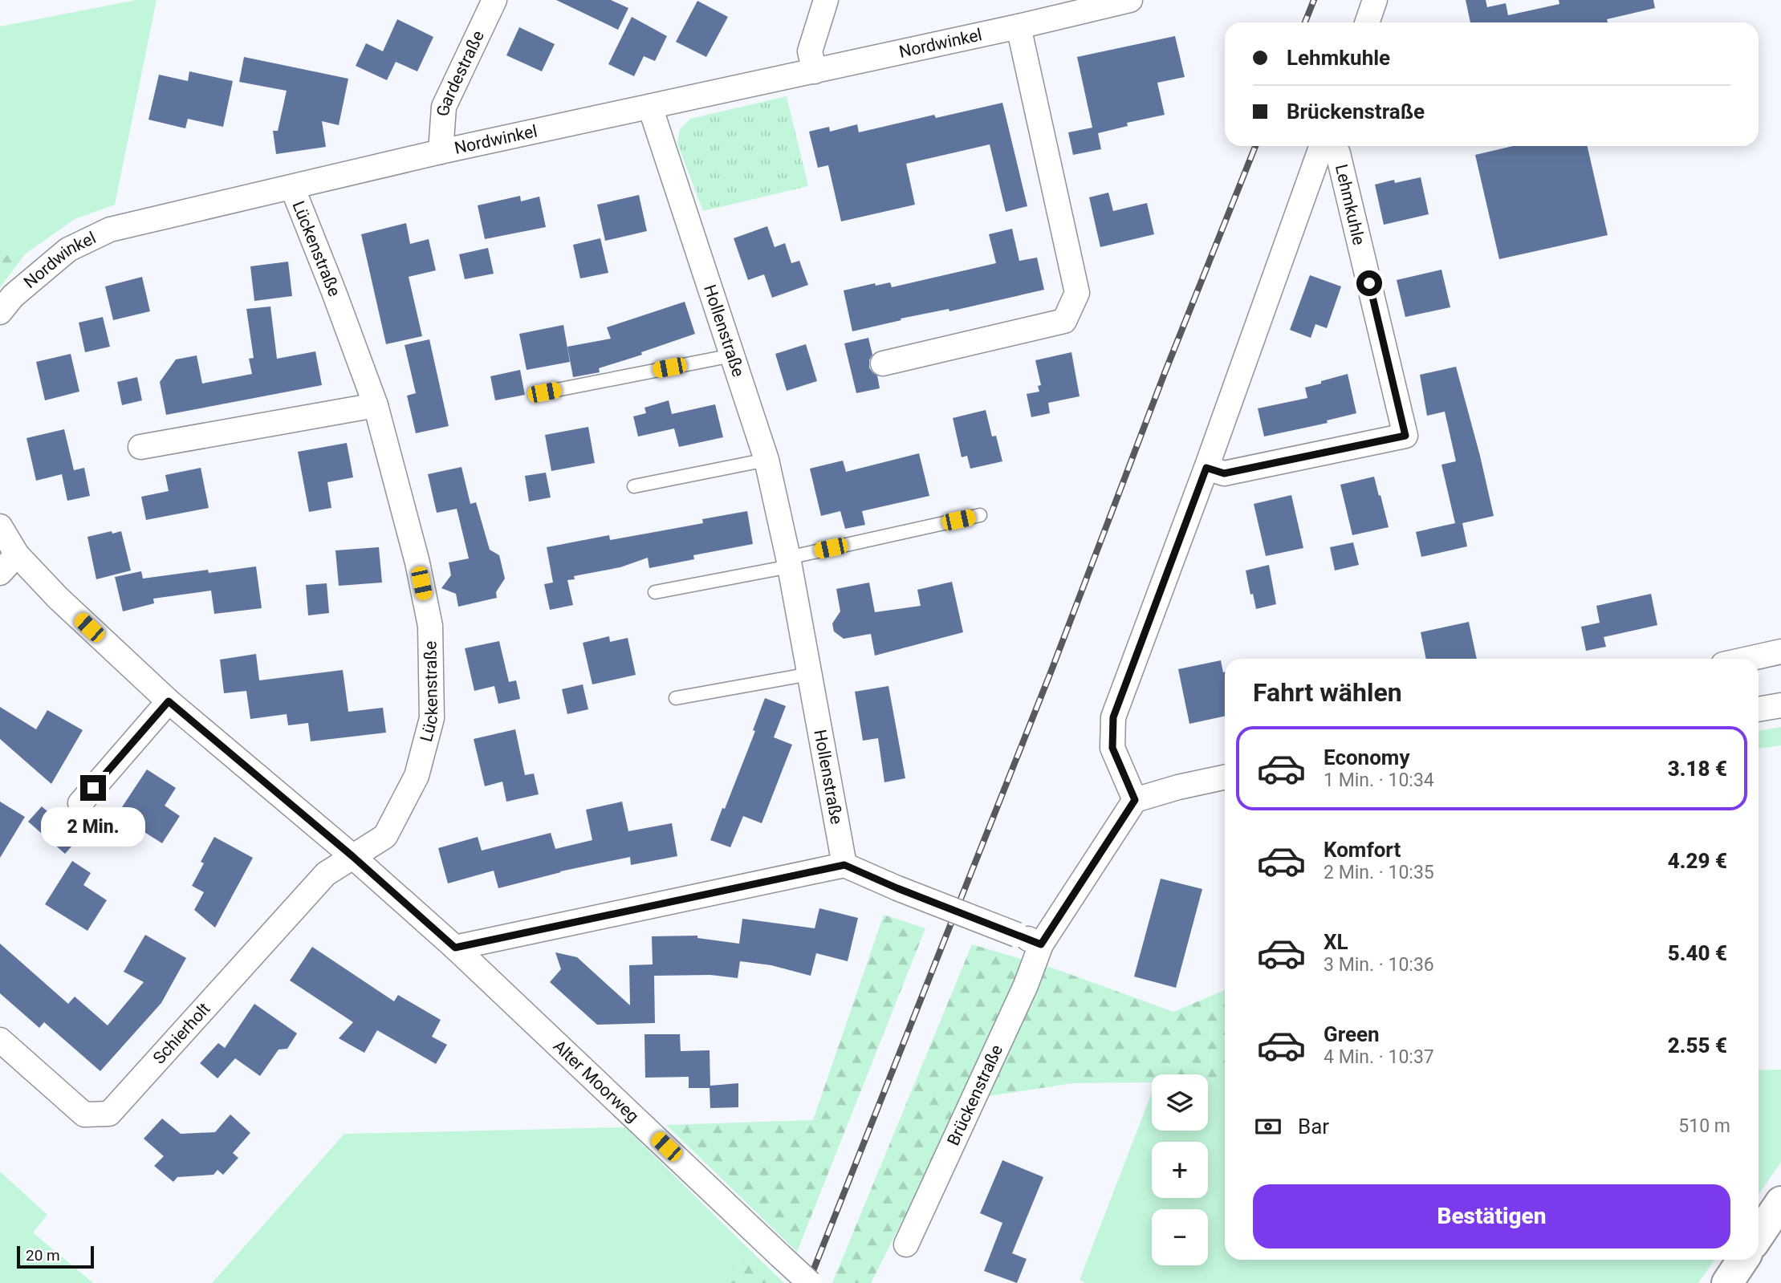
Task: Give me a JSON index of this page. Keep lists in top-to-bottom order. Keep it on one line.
{"streets":{"street":["Nordwinkel","Gardestraße","Lehmkuhle","Lückenstraße","Hollenstraße","Schierholt","Alter Moorweg","Brückenstraße"]},"crossings":[["Nordwinkel","Gardestraße"],["Nordwinkel","Lückenstraße"],["Nordwinkel","Hollenstraße"],["Lehmkuhle","Brückenstraße"],["Lückenstraße","Schierholt"]],"scale_bar":"20 m","page":{"banner":["Lehmkuhle","Brückenstraße"],"heading":"Fahrt wählen","list":[{"name":"Economy","note":"1 Min. · 10:34","value":"3.18 €"},{"name":"Komfort","note":"2 Min. · 10:35","value":"4.29 €"},{"name":"XL","note":"3 Min. · 10:36","value":"5.40 €"},{"name":"Green","note":"4 Min. · 10:37","value":"2.55 €"}],"bubble":"2 Min.","map_buttons":["+","−"],"pay":["Bar","510 m"],"buttons":"Bestätigen","scale":"20 m"}}
